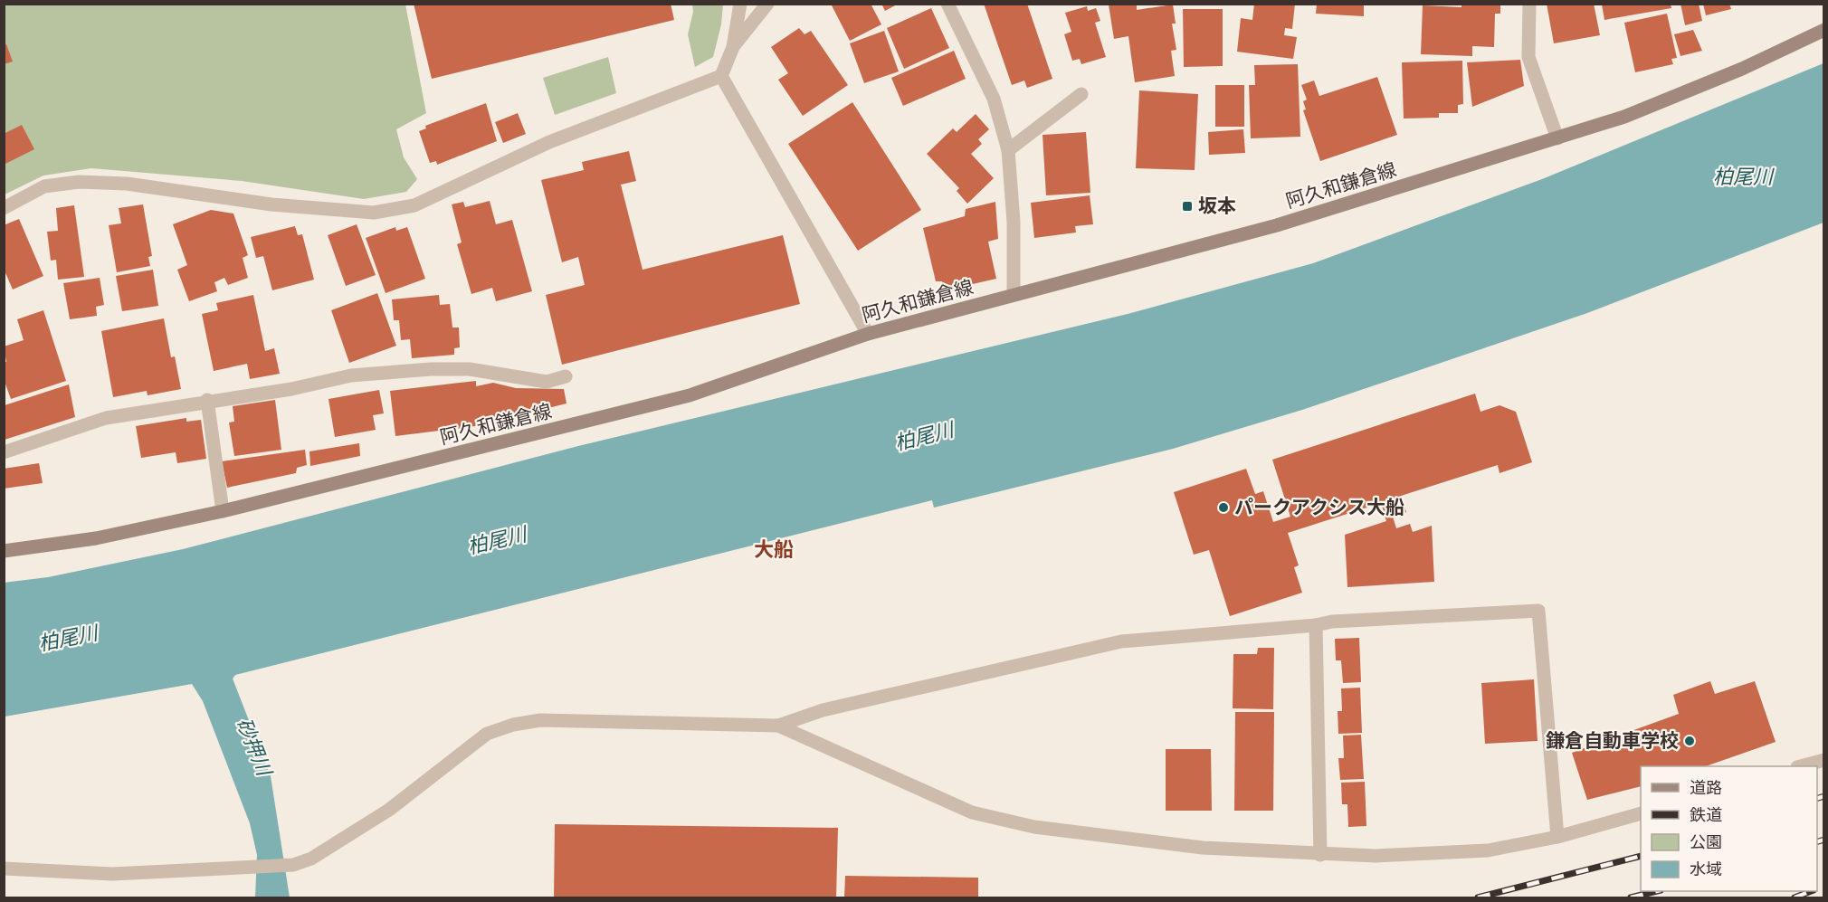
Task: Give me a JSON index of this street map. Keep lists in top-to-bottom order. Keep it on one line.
{"streets":{"main road":["阿久和鎌倉線"]},"districts":["大船"],"water":["柏尾川","砂押川"],"places":{"transit":["坂本"],"other":["パークアクシス大船","鎌倉自動車学校"]},"legend":["道路","鉄道","公園","水域"]}
